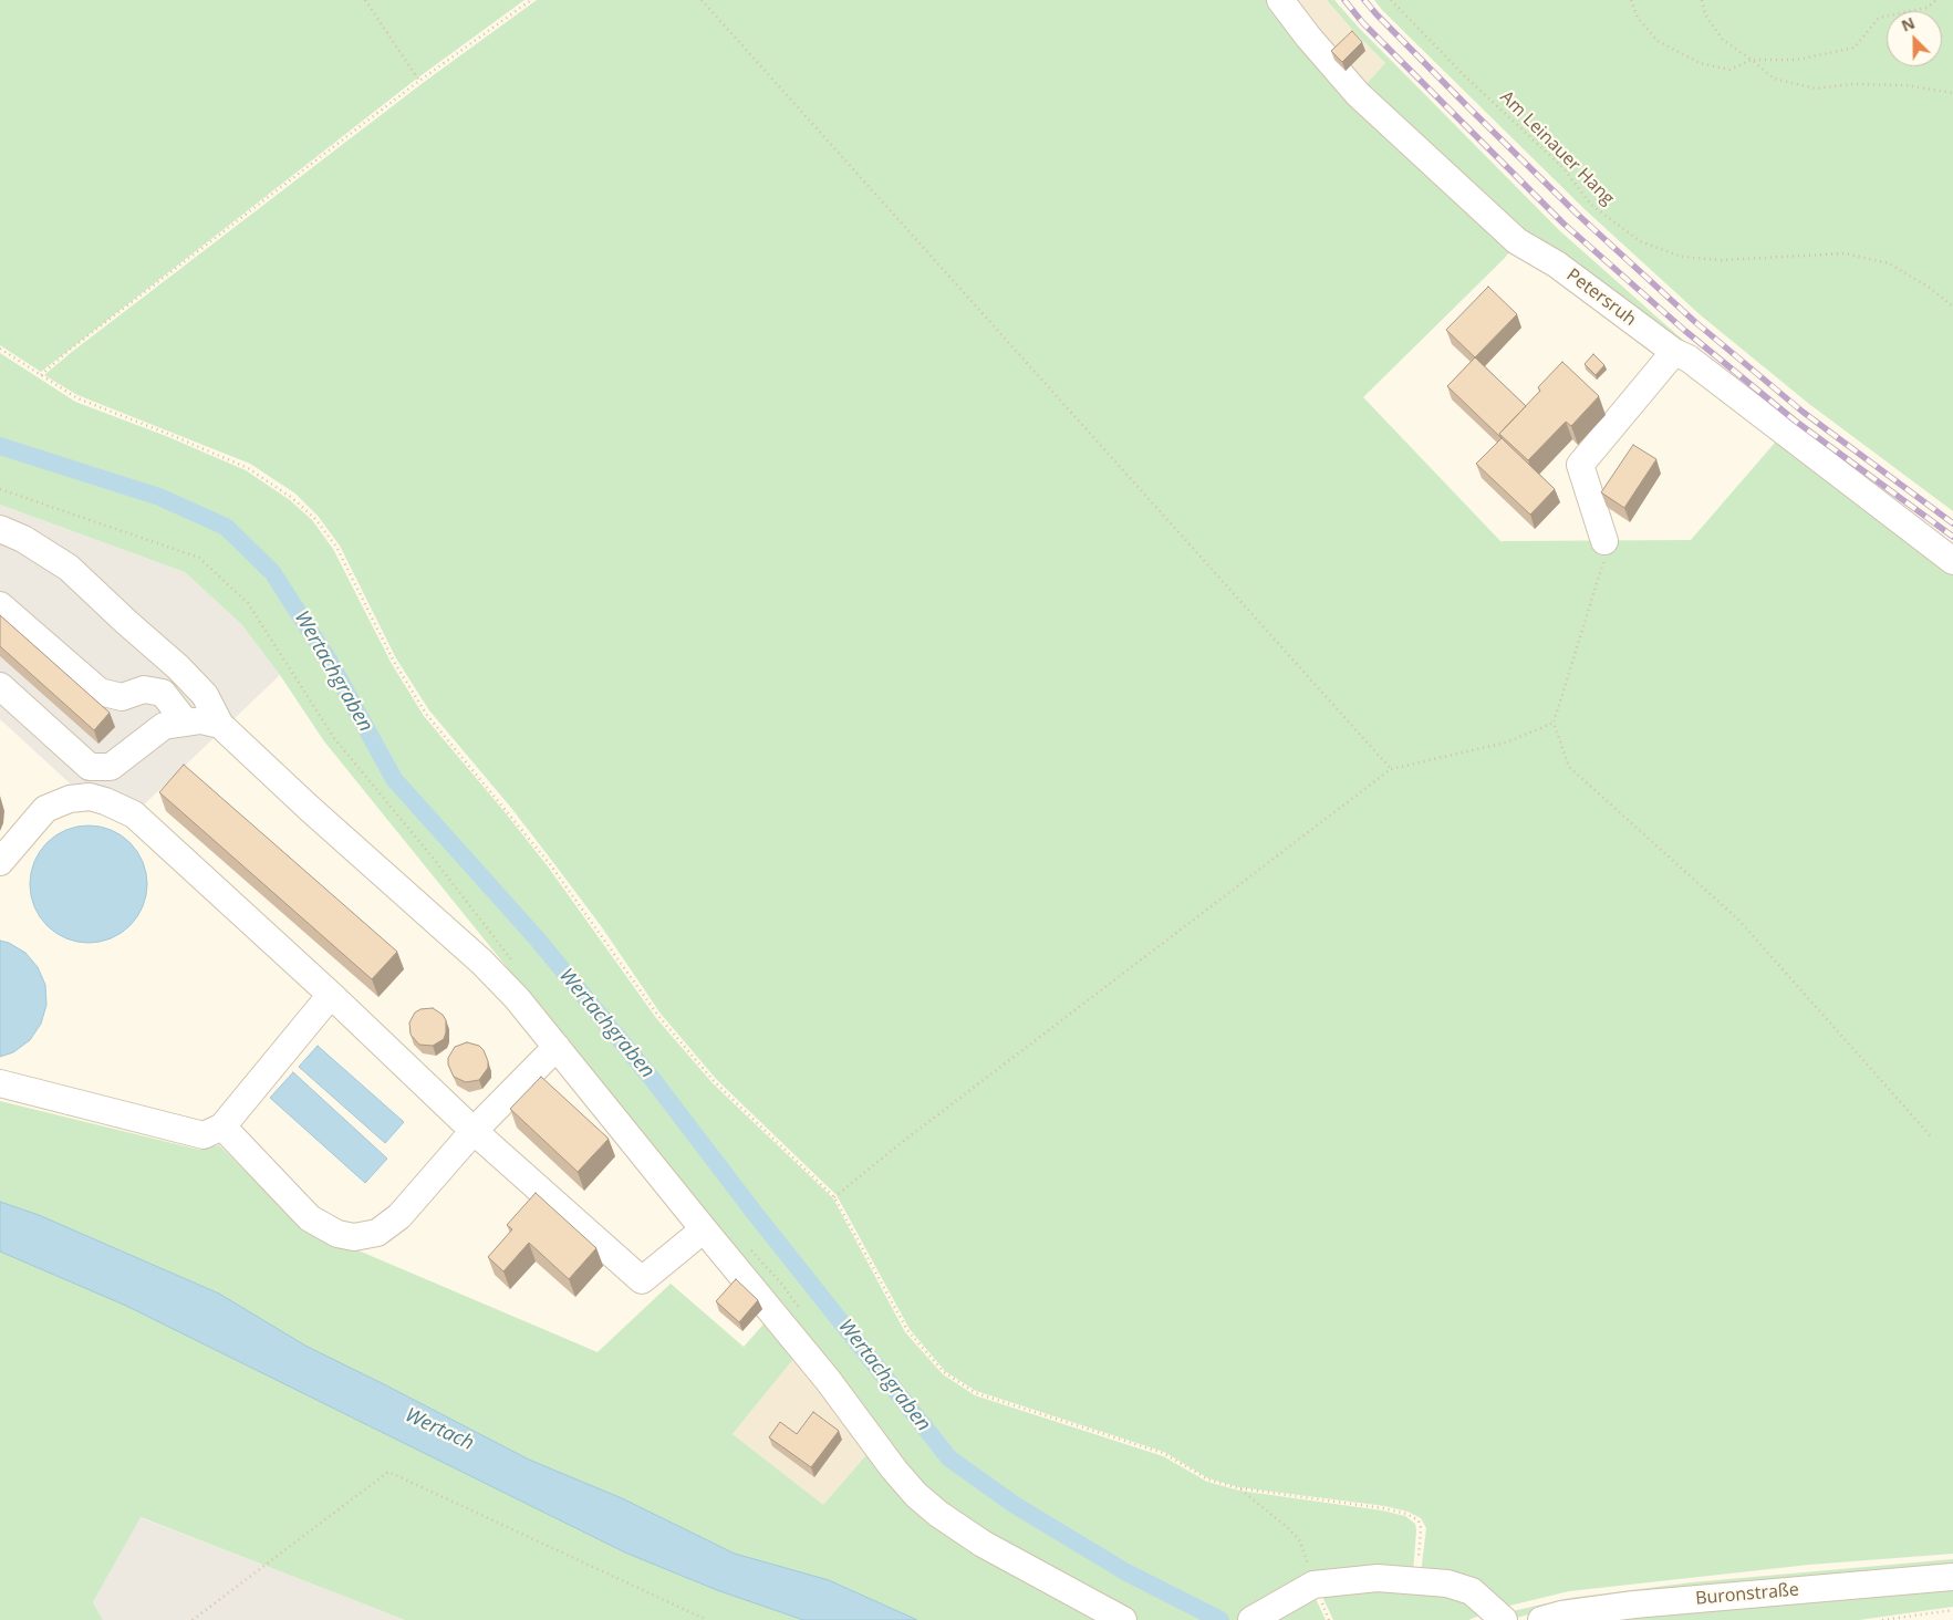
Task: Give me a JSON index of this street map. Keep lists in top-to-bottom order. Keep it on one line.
{"streets":{"street":["Petersruh","Buronstraße"],"path":["Am Leinauer Hang"]},"water":["Wertachgraben","Wertach"],"north":"top left"}
